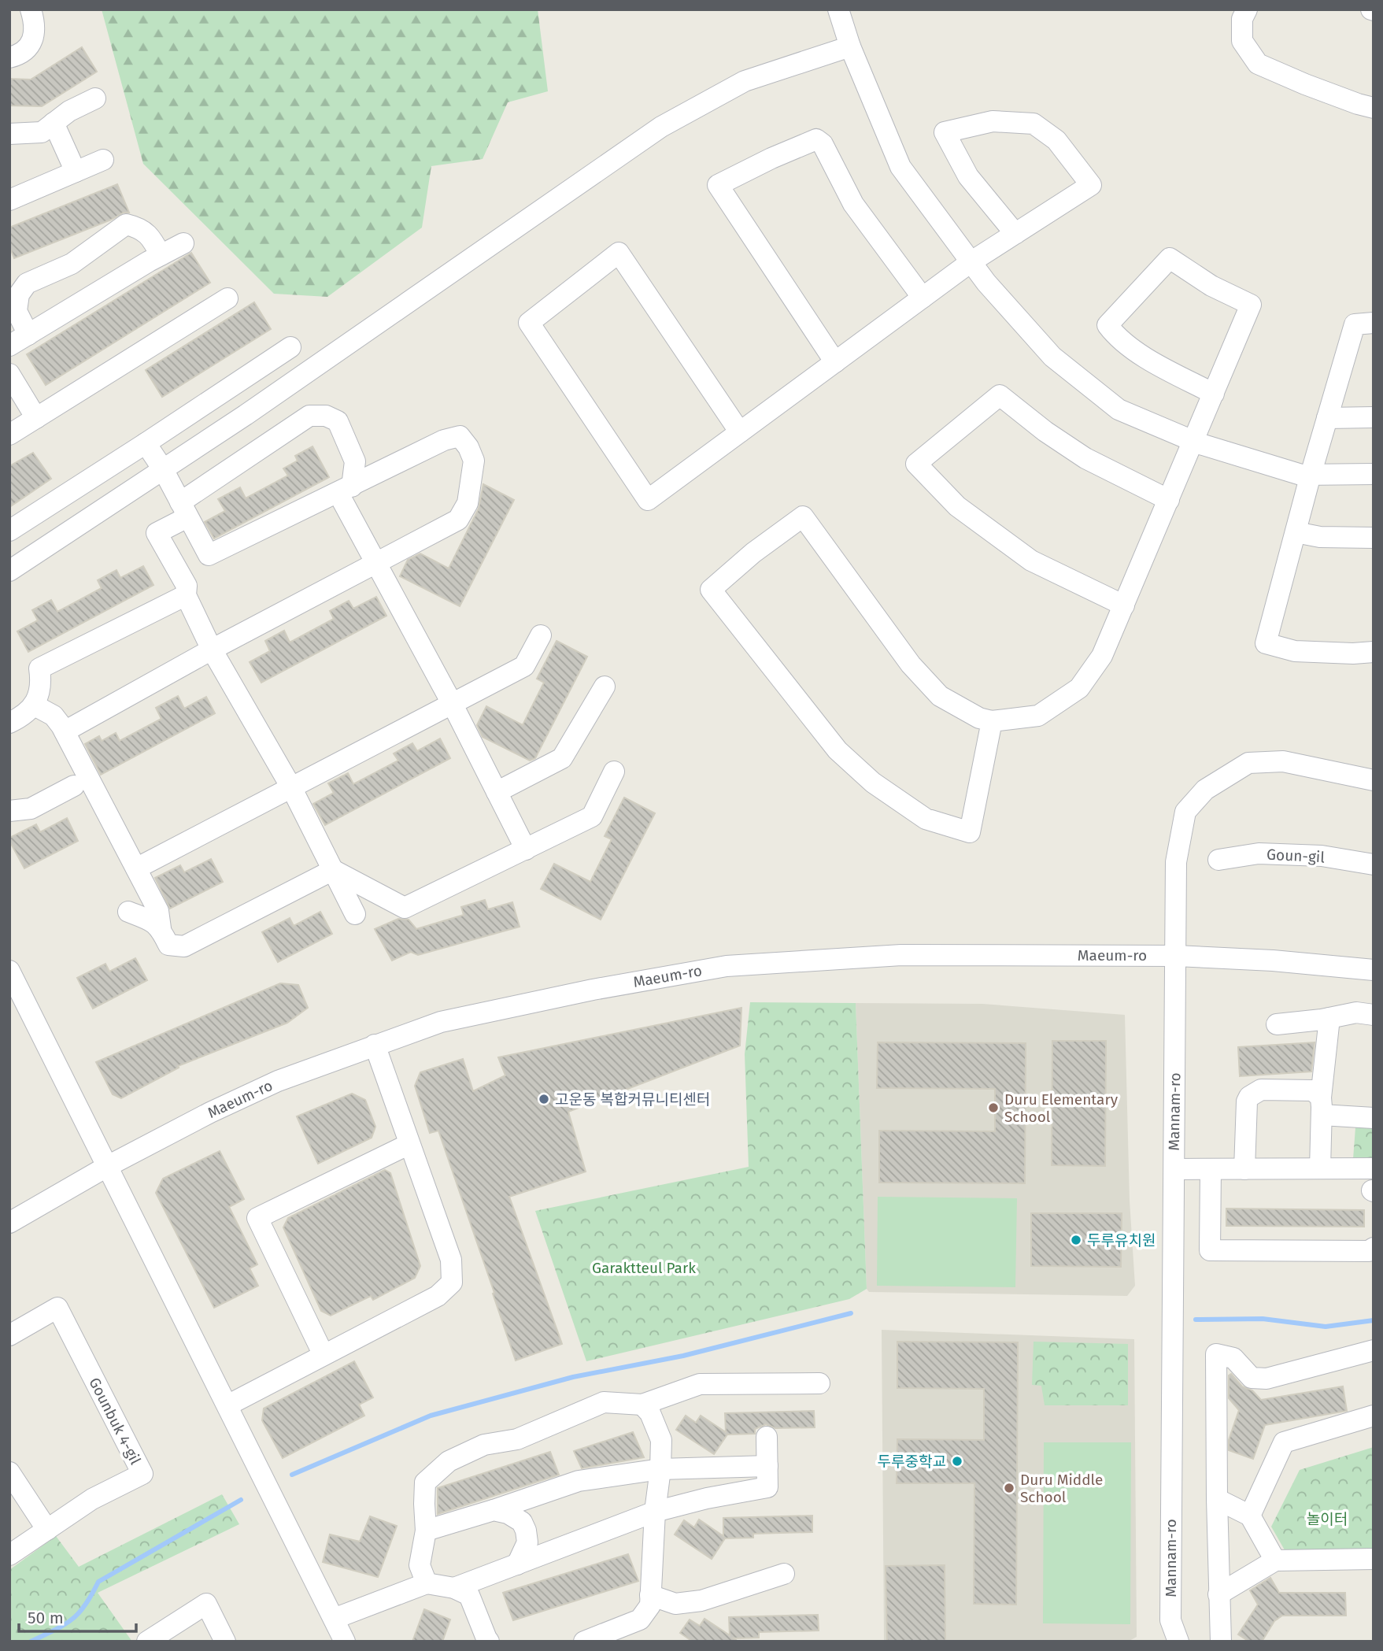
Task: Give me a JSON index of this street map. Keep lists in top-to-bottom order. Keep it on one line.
{"streets":{"street":["Goun-gil","Maeum-ro","Mannam-ro","Gounbuk 4-gil"]},"crossings":[["Maeum-ro","Mannam-ro"]],"parks":["Garaktteul Park","놀이터"],"places":["고운동 복합커뮤니티센터","Duru Elementary School","두루유치원","두루중학교","Duru Middle School"],"scale_bar":"50 m"}
